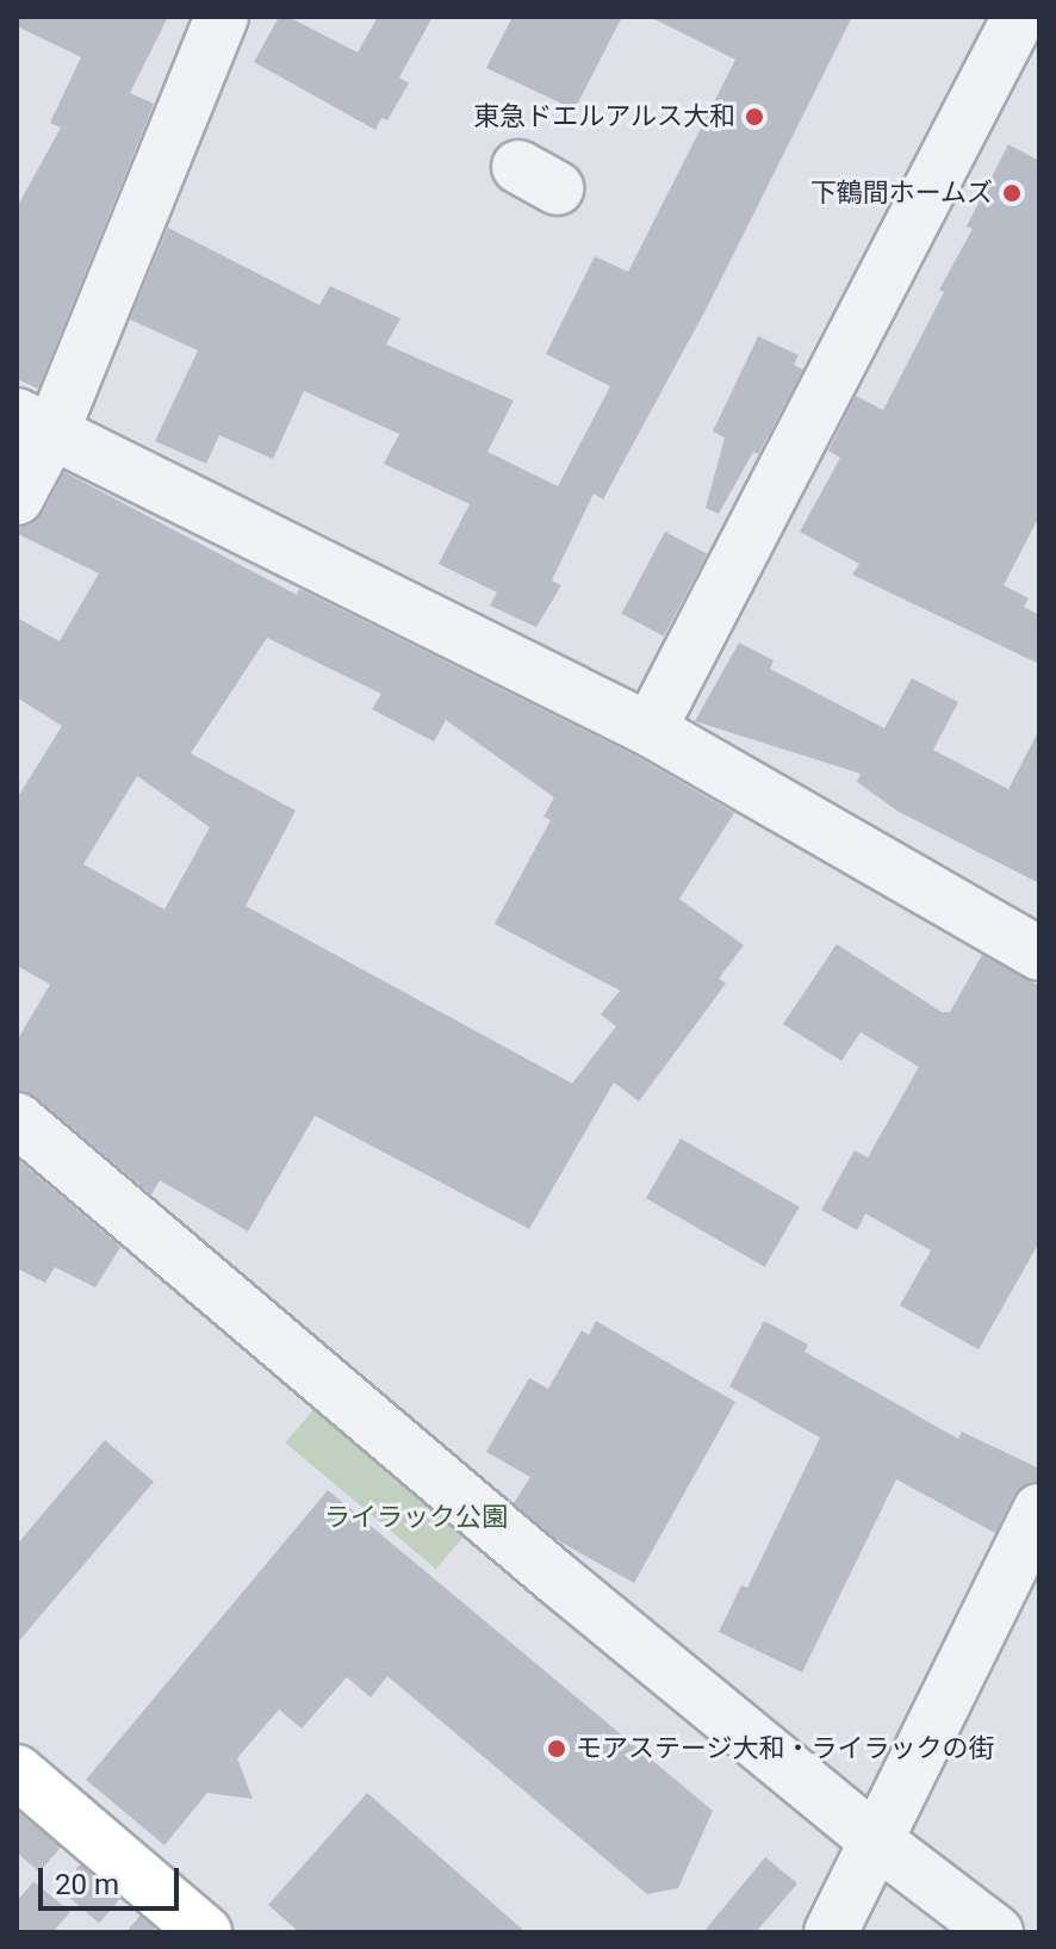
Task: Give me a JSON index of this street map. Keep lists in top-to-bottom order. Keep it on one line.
{"parks":["ライラック公園"],"places":["東急ドエルアルス大和","下鶴間ホームズ","モアステージ大和・ライラックの街"],"scale_bar":"20 m"}
